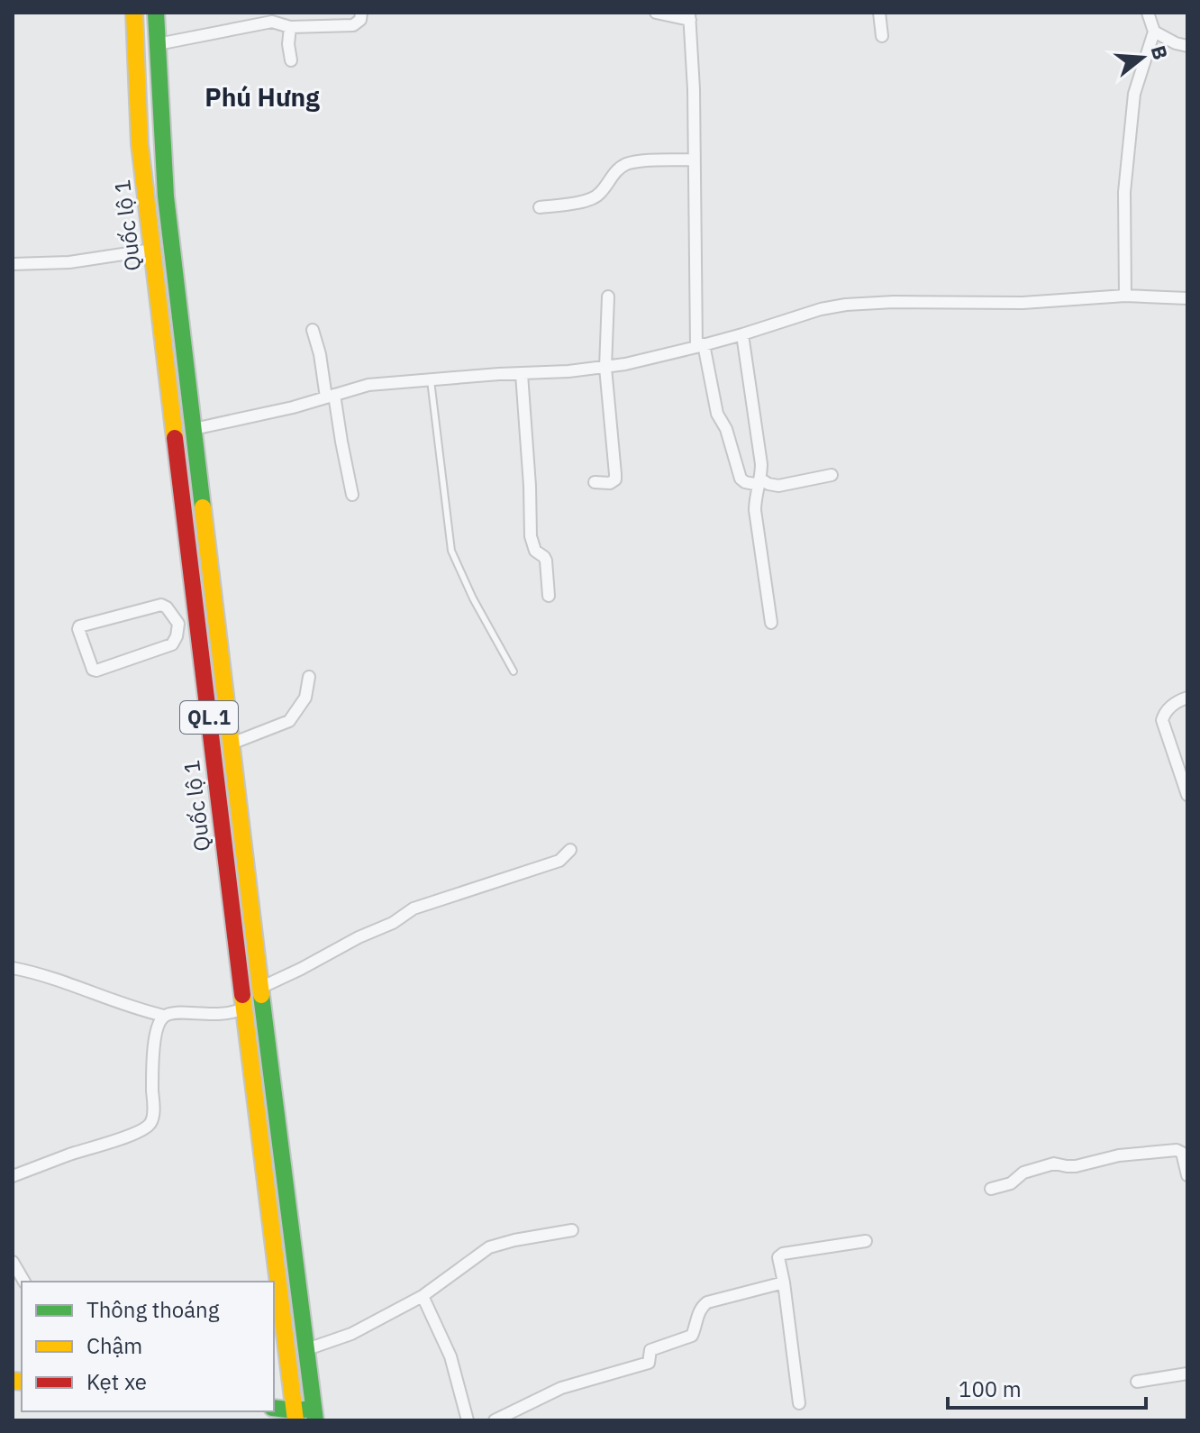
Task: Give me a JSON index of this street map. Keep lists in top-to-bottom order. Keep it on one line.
{"streets":{"main road":["Quốc lộ 1","QL.1"]},"districts":["Phú Hưng"],"legend":["Thông thoáng","Chậm","Kẹt xe"],"scale_bar":"100 m","north":"right"}
